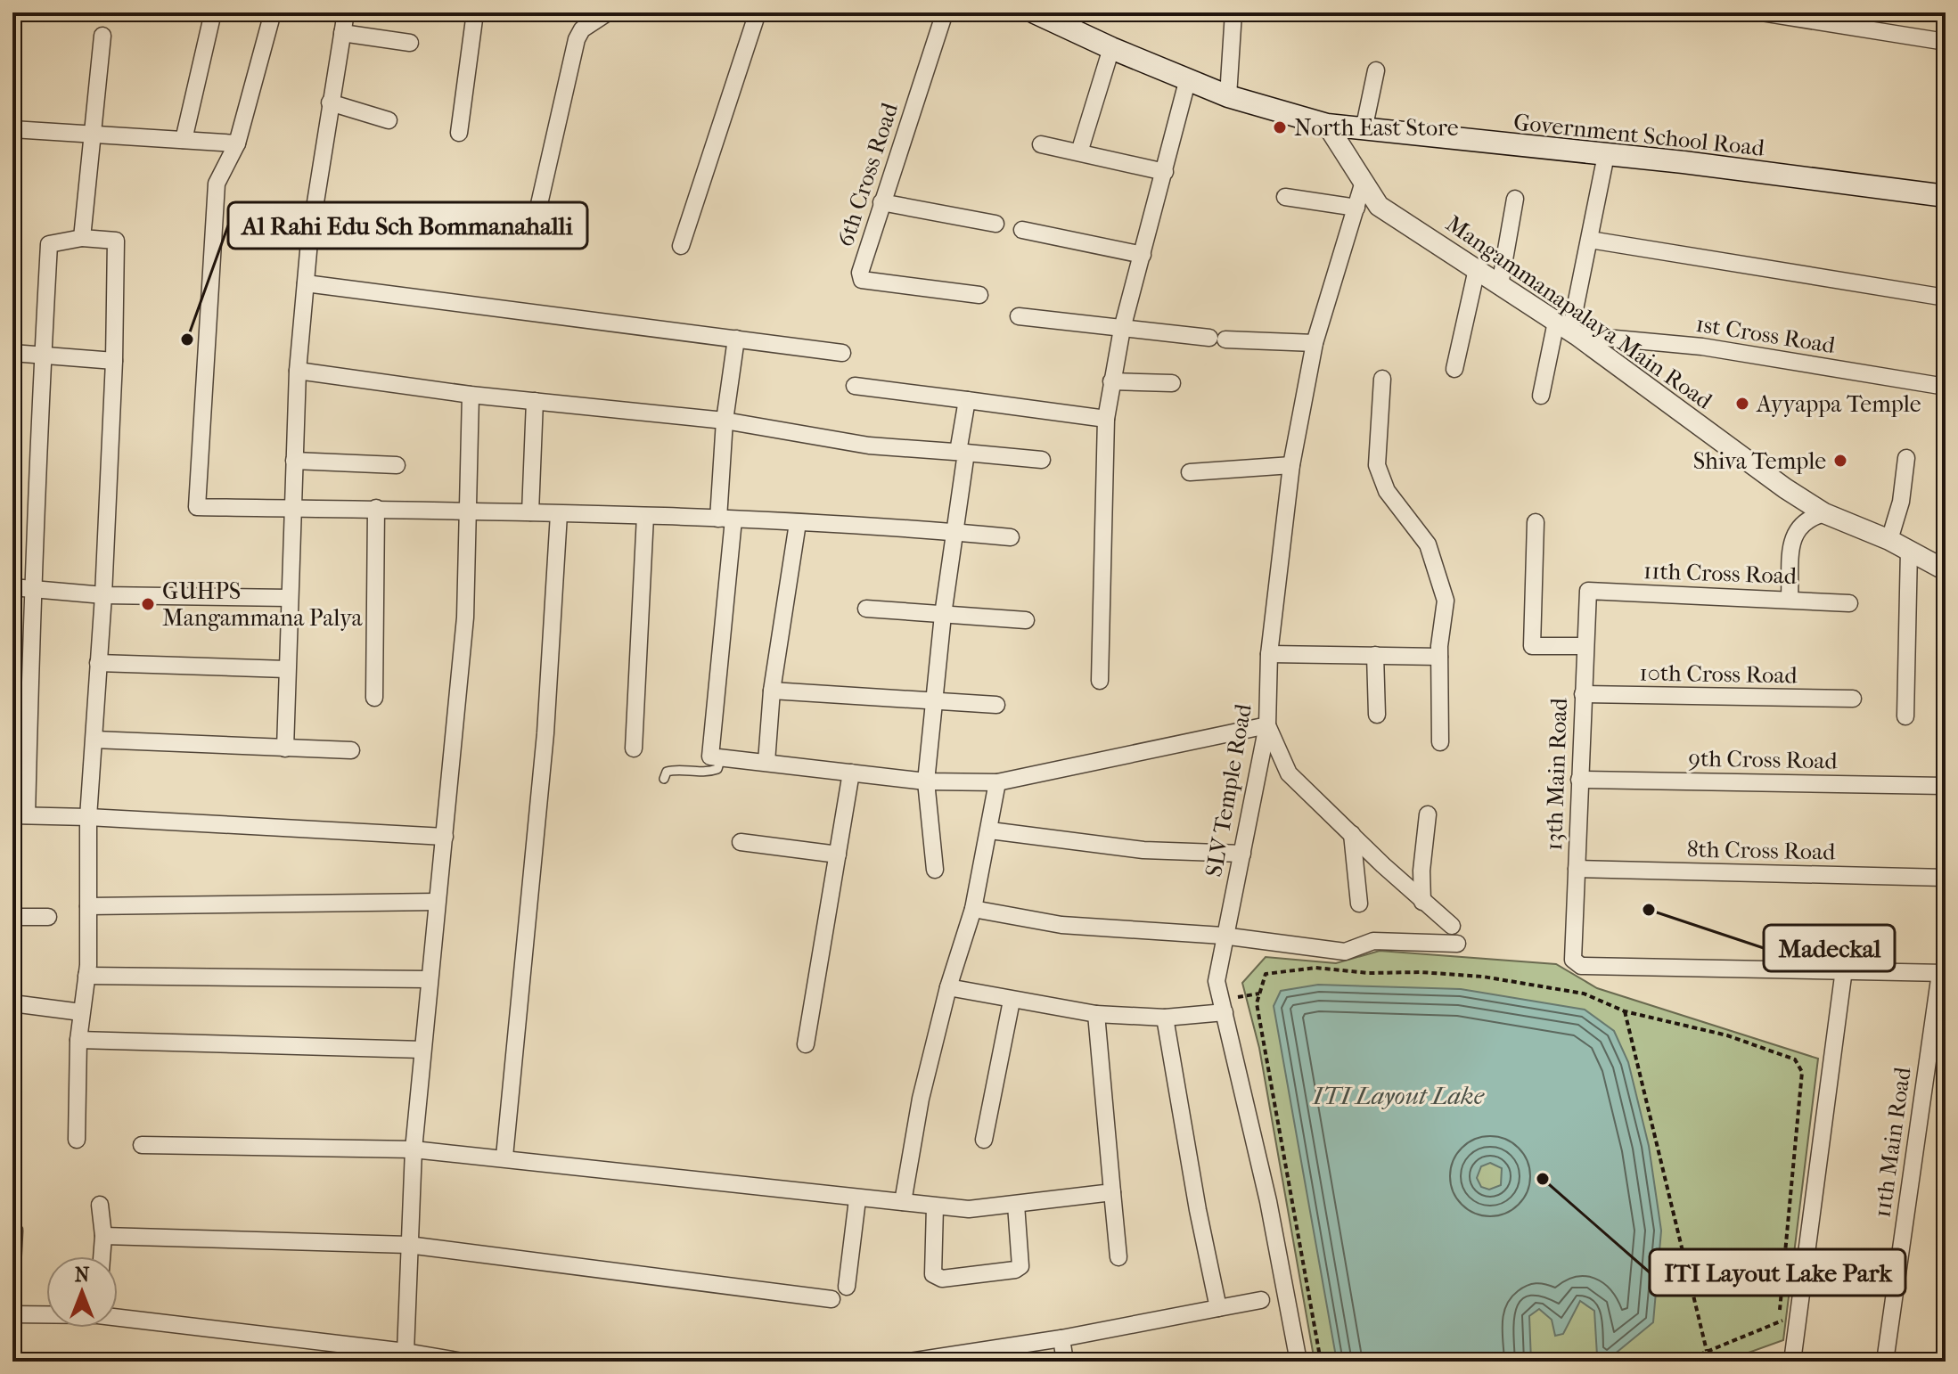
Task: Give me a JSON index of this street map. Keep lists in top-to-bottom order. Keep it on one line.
{"streets":{"main road":["Government School Road"],"street":["6th Cross Road","Mangammanapalaya Main Road","1st Cross Road","11th Cross Road","10th Cross Road","9th Cross Road","13th Main Road","SLV Temple Road","8th Cross Road","11th Main Road"]},"crossings":[["Government School Road","Mangammanapalaya Main Road"],["Mangammanapalaya Main Road","1st Cross Road"],["Mangammanapalaya Main Road","SLV Temple Road"],["11th Cross Road","13th Main Road"],["10th Cross Road","13th Main Road"],["9th Cross Road","13th Main Road"],["13th Main Road","8th Cross Road"]],"water":["ITI Layout Lake"],"places":["North East Store","Al Rahi Edu Sch Bommanahalli","Ayyappa Temple","Shiva Temple","GUHPS Mangammana Palya","Madeckal","ITI Layout Lake Park"],"north":"top"}
